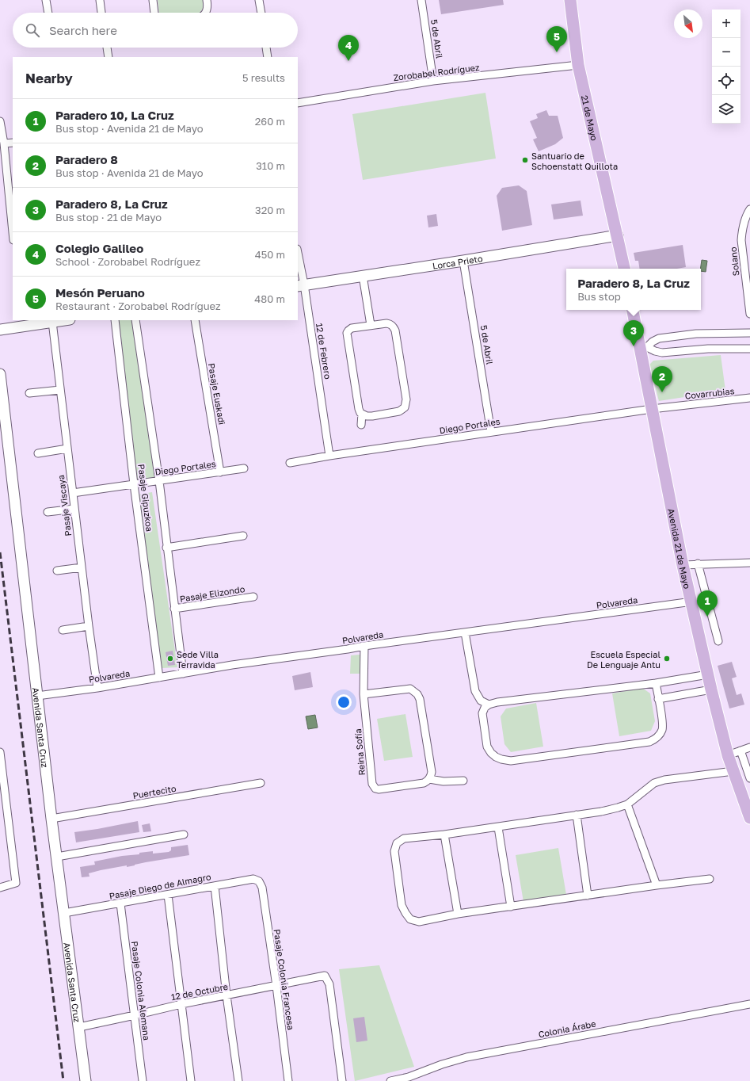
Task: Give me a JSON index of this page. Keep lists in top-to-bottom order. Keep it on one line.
{"streets":{"main road":["21 de Mayo","Lorca Prieto","Avenida 21 de Mayo","Avenida Santa Cruz"],"street":["5 de Abril","Zorobabel Rodríguez","Solano","12 de Febrero","Covarrubias","Pasaje Euskadi","Diego Portales","Pasaje Gipuzkoa","Pasaje Viscaya","Pasaje Elizondo","Polvareda","Reina Sofía","Puertecito","Pasaje Diego de Almagro","Pasaje Colonia Francesa","Pasaje Colonia Alemana","12 de Octubre","Colonia Árabe"]},"crossings":[["5 de Abril","Zorobabel Rodríguez"],["5 de Abril","Lorca Prieto"],["5 de Abril","Diego Portales"],["Zorobabel Rodríguez","21 de Mayo"],["21 de Mayo","Lorca Prieto"],["Lorca Prieto","12 de Febrero"],["12 de Febrero","Diego Portales"],["Covarrubias","Diego Portales"],["Covarrubias","Avenida 21 de Mayo"],["Pasaje Euskadi","Diego Portales"],["Diego Portales","Pasaje Gipuzkoa"],["Diego Portales","Pasaje Viscaya"],["Diego Portales","Avenida 21 de Mayo"],["Pasaje Gipuzkoa","Pasaje Elizondo"],["Pasaje Gipuzkoa","Polvareda"],["Pasaje Viscaya","Polvareda"],["Avenida 21 de Mayo","Polvareda"],["Polvareda","Avenida Santa Cruz"],["Polvareda","Reina Sofía"],["Avenida Santa Cruz","Puertecito"],["Avenida Santa Cruz","Pasaje Diego de Almagro"],["Avenida Santa Cruz","12 de Octubre"],["Pasaje Diego de Almagro","Pasaje Colonia Francesa"],["Pasaje Diego de Almagro","Pasaje Colonia Alemana"],["Pasaje Colonia Francesa","12 de Octubre"],["Pasaje Colonia Alemana","12 de Octubre"]],"places":["Santuario de Schoenstatt Quillota","Sede Villa Terravida","Escuela Especial De Lenguaje Antu"],"north":"bottom right","page":{"map_buttons":["+","−"],"search":"Search here","pins":["5","4","3","2","1"],"heading":["Nearby","5 results"],"list":[{"mark":"1","name":"Paradero 10, La Cruz","note":"Bus stop · Avenida 21 de Mayo","value":"260 m"},{"mark":"2","name":"Paradero 8","note":"Bus stop · Avenida 21 de Mayo","value":"310 m"},{"mark":"3","name":"Paradero 8, La Cruz","note":"Bus stop · 21 de Mayo","value":"320 m"},{"mark":"4","name":"Colegio Galileo","note":"School · Zorobabel Rodríguez","value":"450 m"},{"mark":"5","name":"Mesón Peruano","note":"Restaurant · Zorobabel Rodríguez","value":"480 m"}],"popup":["Paradero 8, La Cruz","Bus stop"]}}
